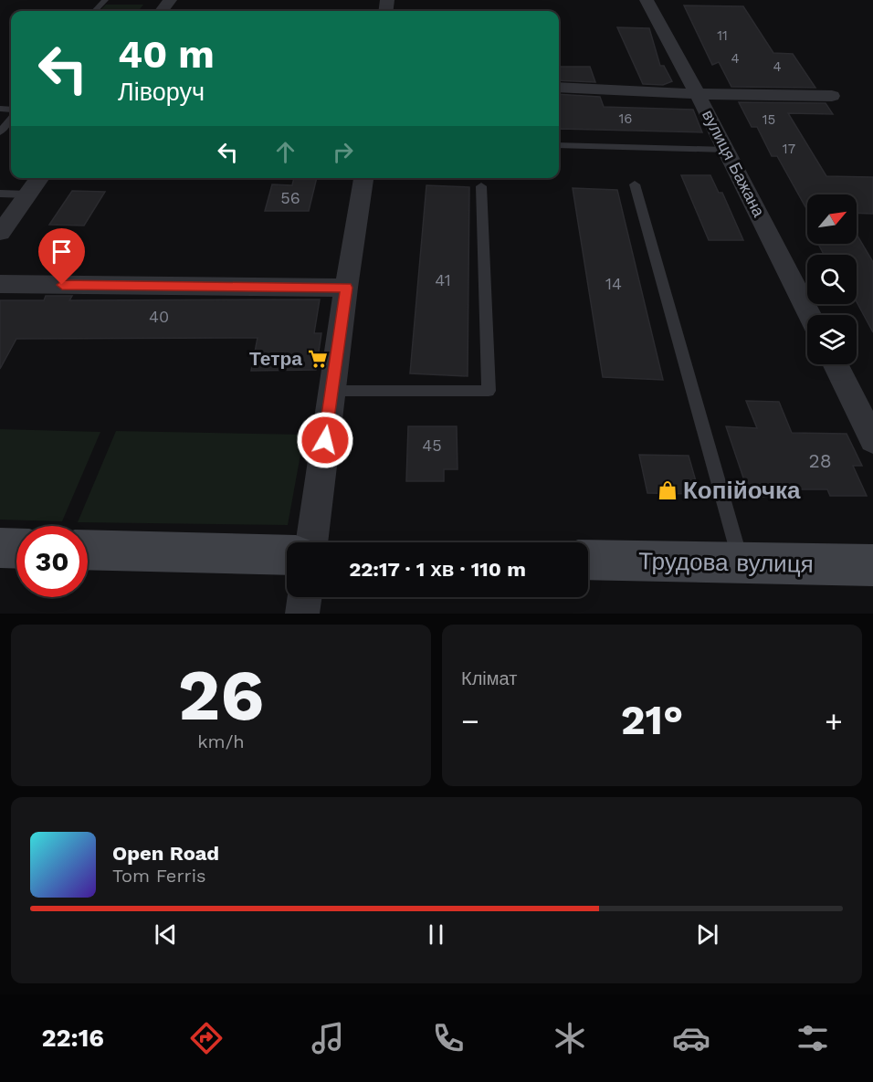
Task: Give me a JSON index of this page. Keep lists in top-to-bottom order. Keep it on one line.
{"streets":{"main road":["Трудова вулиця"],"street":["вулиця Бажана"]},"places":{"supermarket":["Тетра"],"shop":["Копійочка"]},"house_numbers":["11","4","4","16","15","17","56","41","14","40","45","28"],"north":"top right","page":{"turn":["40 m","Ліворуч"],"limit":"30","trip":"22:17 · 1 хв · 110 m","tile":[["26","km/h"],"Клімат"],"heat":["−","21°","+"],"song":["Open Road","Tom Ferris"],"tabs":"22:16"}}
